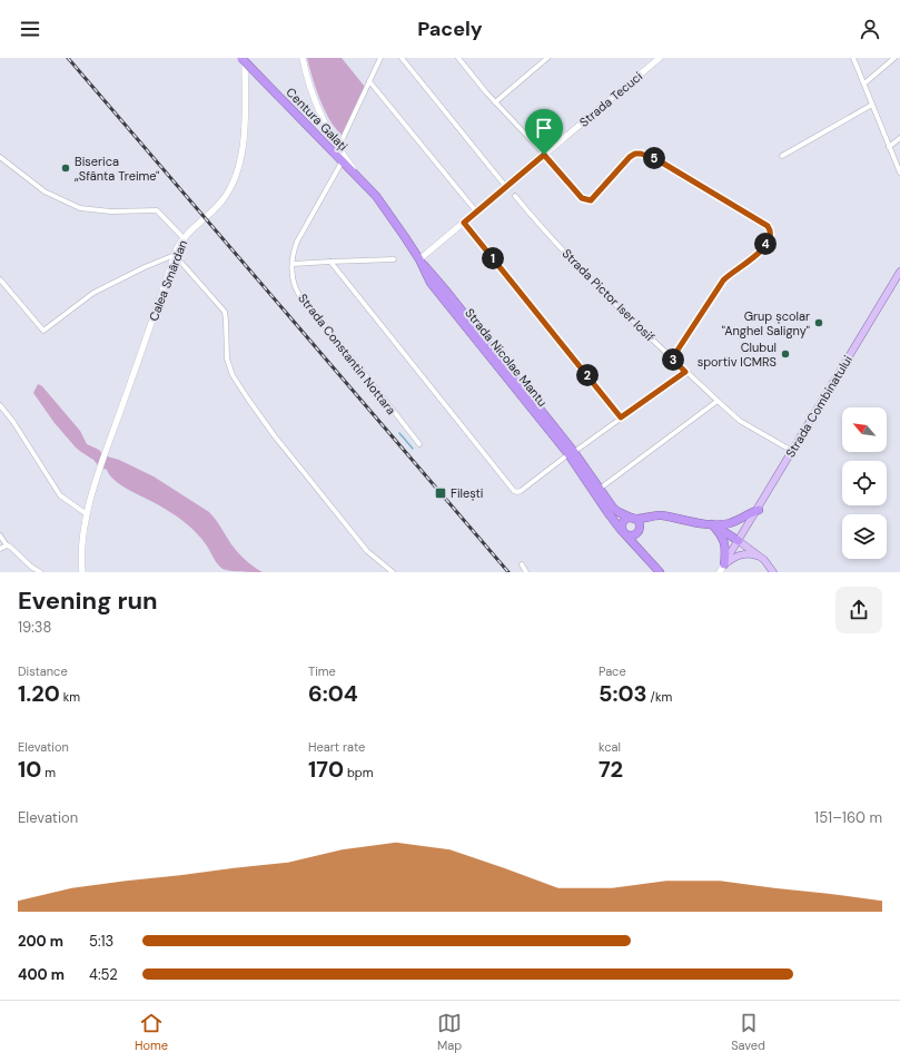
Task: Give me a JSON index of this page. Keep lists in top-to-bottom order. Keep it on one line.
{"streets":{"highway":["Centura Galați"],"main road":["Strada Tecuci","Calea Smârdan","Strada Combinatului"],"street":["Strada Pictor Iser Iosif","Strada Constantin Nottara"]},"crossings":[["Centura Galați","Calea Smârdan"],["Centura Galați","Strada Constantin Nottara"],["Strada Pictor Iser Iosif","Strada Combinatului"]],"places":{"other":["Biserica „Sfânta Treime\"","Grup școlar \"Anghel Saligny\"","Clubul sportiv ICMRS"],"transit":["Filești"]},"north":"top left","page":{"header":"Pacely","pins":["5","4","1","3","2"],"heading":["Evening run","19:38"],"stats":[["Distance","1.20 km"],["Time","6:04"],["Pace","5:03 /km"],["Elevation","10 m"],["Heart rate","170 bpm"],["kcal","72"]],"chart":["Elevation","151–160 m"],"list":[{"name":"200 m","note":"5:13"},{"name":"400 m","note":"4:52"}],"tabs":["Home","Map","Saved"]}}
